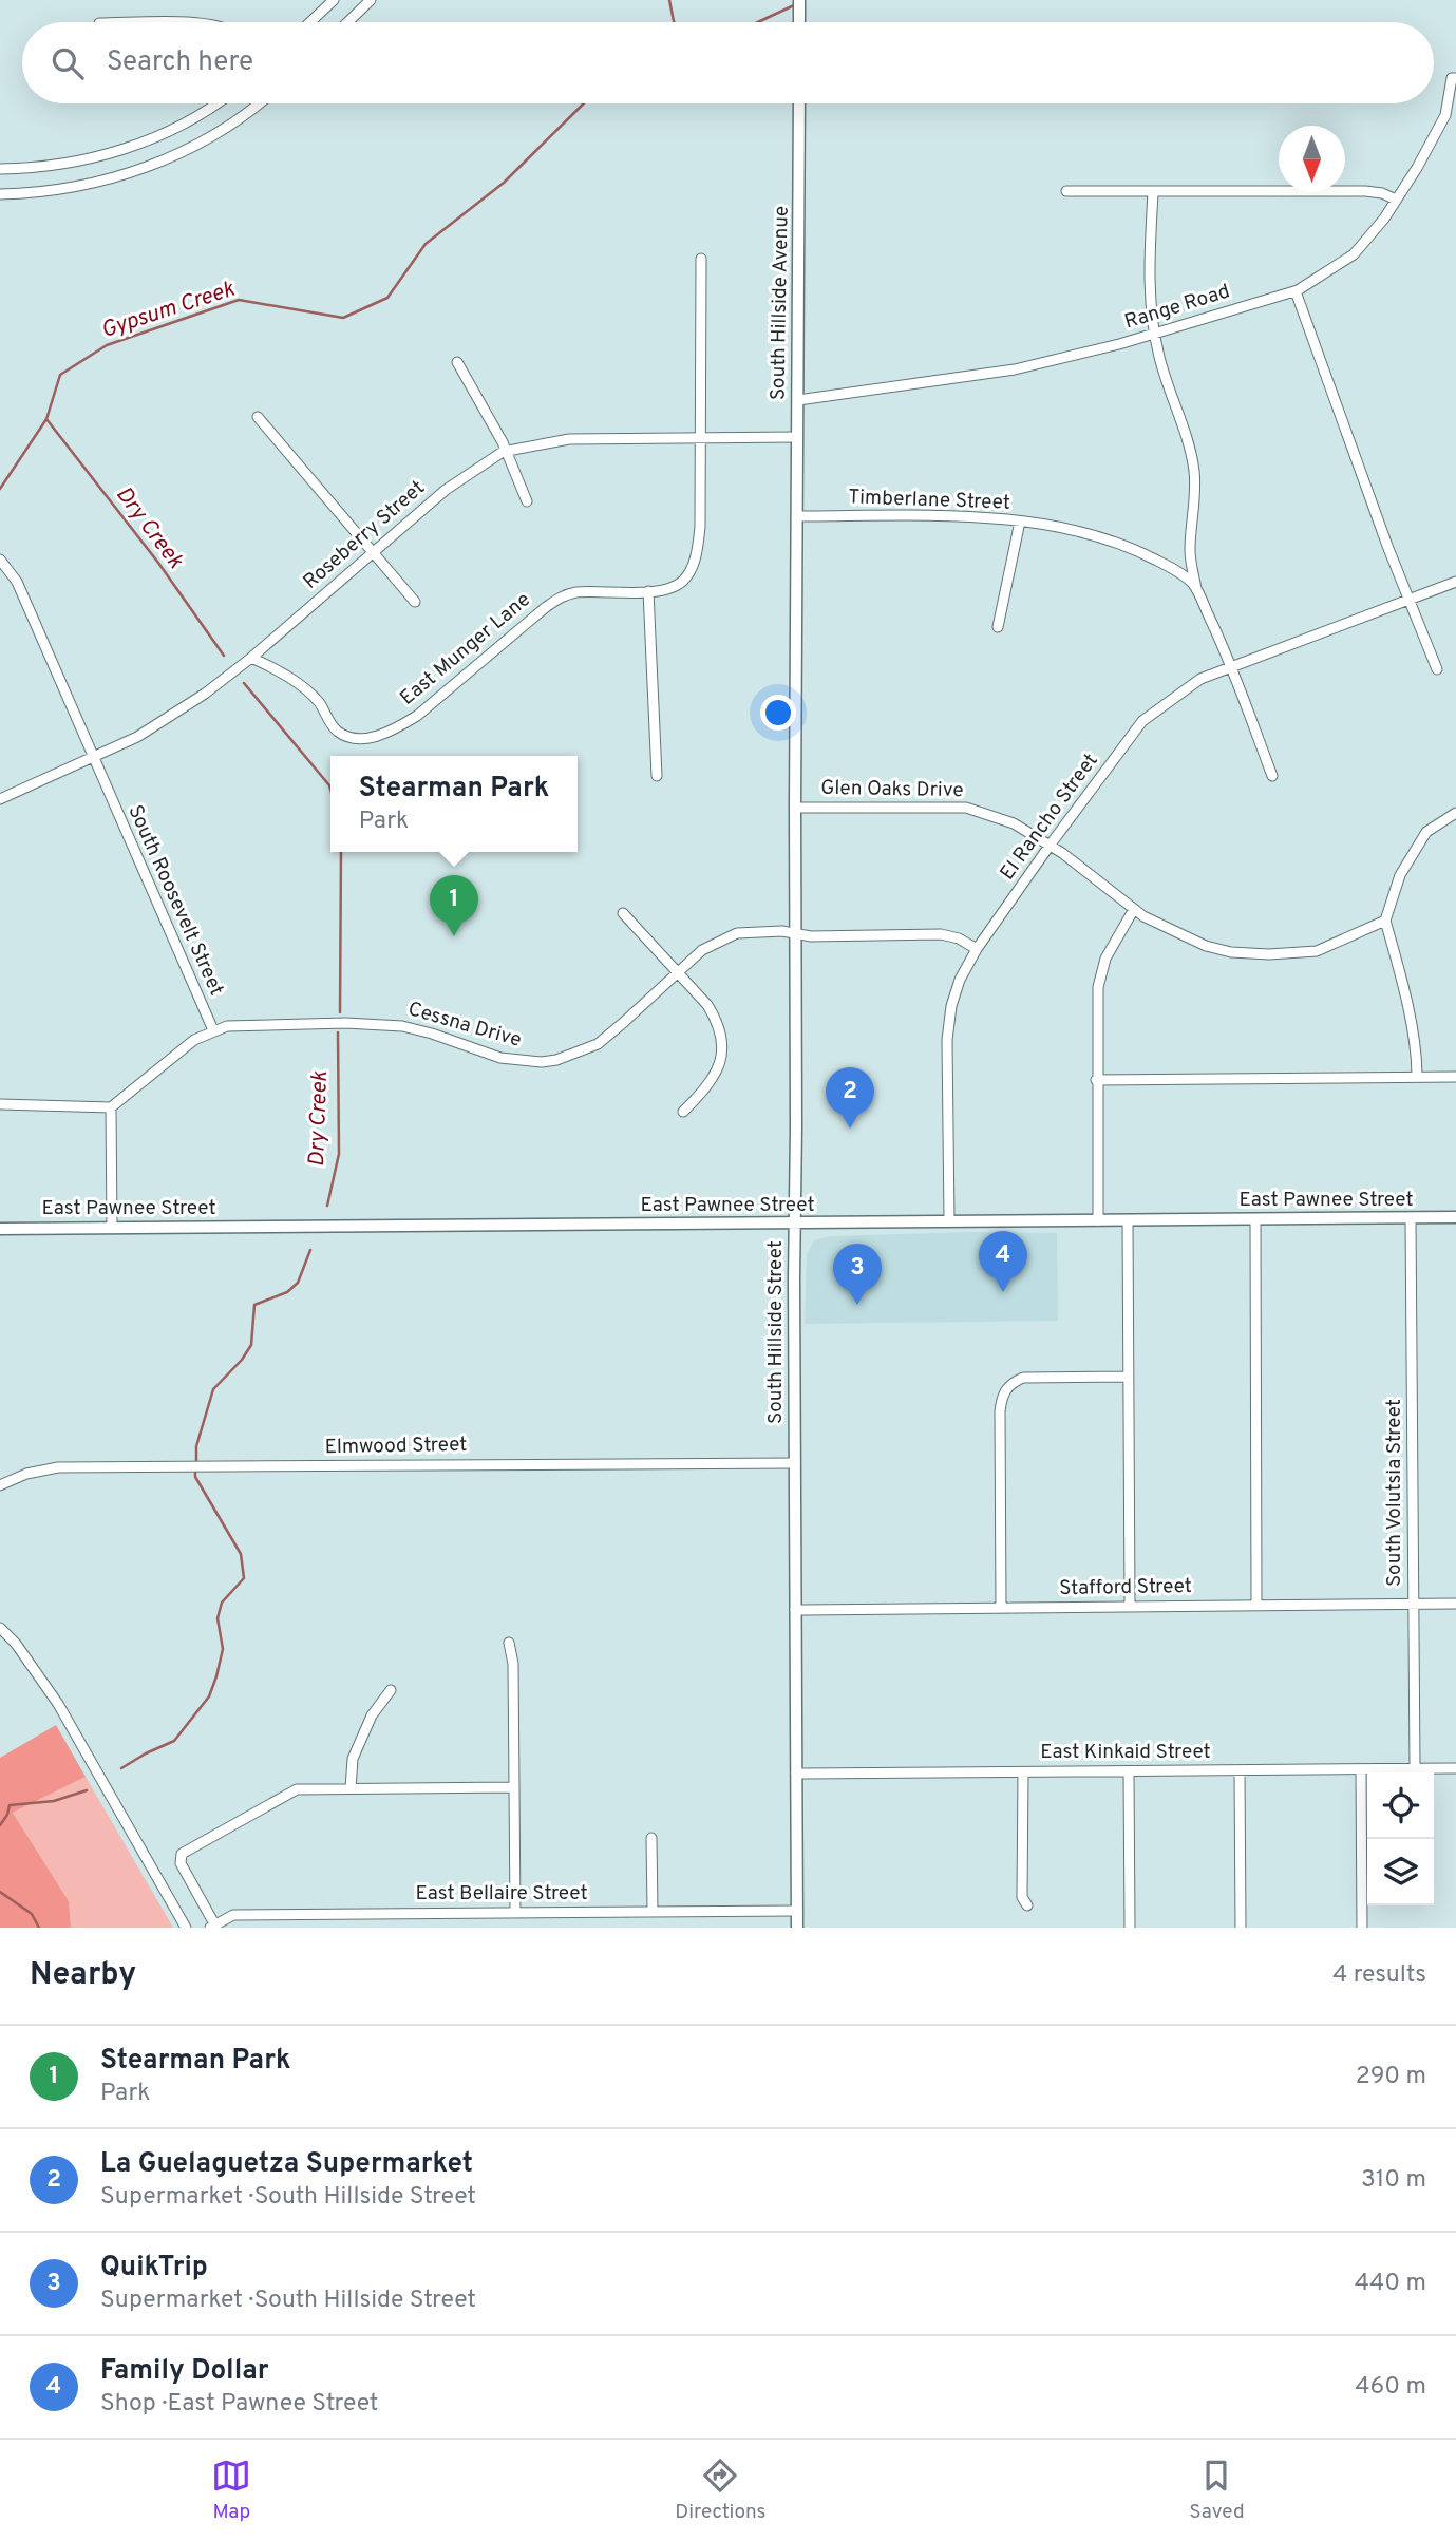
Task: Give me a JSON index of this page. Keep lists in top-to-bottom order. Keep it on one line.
{"streets":{"main road":["South Hillside Avenue","East Pawnee Street","South Hillside Street"],"street":["Range Road","Timberlane Street","Roseberry Street","East Munger Lane","Glen Oaks Drive","El Rancho Street","South Roosevelt Street","Cessna Drive","Elmwood Street","South Volutsia Street","Stafford Street","East Kinkaid Street","East Bellaire Street"]},"crossings":[["South Hillside Avenue","Range Road"],["South Hillside Avenue","Timberlane Street"],["South Hillside Avenue","Roseberry Street"],["South Hillside Avenue","South Hillside Street"],["Timberlane Street","El Rancho Street"],["Timberlane Street","South Hillside Street"],["Roseberry Street","East Munger Lane"],["Roseberry Street","South Roosevelt Street"],["Glen Oaks Drive","El Rancho Street"],["Glen Oaks Drive","South Hillside Street"],["El Rancho Street","Cessna Drive"],["El Rancho Street","East Pawnee Street"],["South Roosevelt Street","Cessna Drive"],["Cessna Drive","South Hillside Street"],["East Pawnee Street","South Hillside Street"],["East Pawnee Street","South Volutsia Street"],["South Hillside Street","Elmwood Street"],["South Hillside Street","Stafford Street"],["South Hillside Street","East Kinkaid Street"],["South Hillside Street","East Bellaire Street"],["South Volutsia Street","Stafford Street"],["South Volutsia Street","East Kinkaid Street"]],"water":["Gypsum Creek","Dry Creek"],"north":"bottom","page":{"search":"Search here","popup":["Stearman Park","Park"],"pins":["1","2","4","3"],"heading":["Nearby","4 results"],"list":[{"mark":"1","name":"Stearman Park","note":"Park","value":"290 m"},{"mark":"2","name":"La Guelaguetza Supermarket","note":"Supermarket · South Hillside Street","value":"310 m"},{"mark":"3","name":"QuikTrip","note":"Supermarket · South Hillside Street","value":"440 m"},{"mark":"4","name":"Family Dollar","note":"Shop · East Pawnee Street","value":"460 m"}],"nav":["Map","Directions","Saved"]}}
